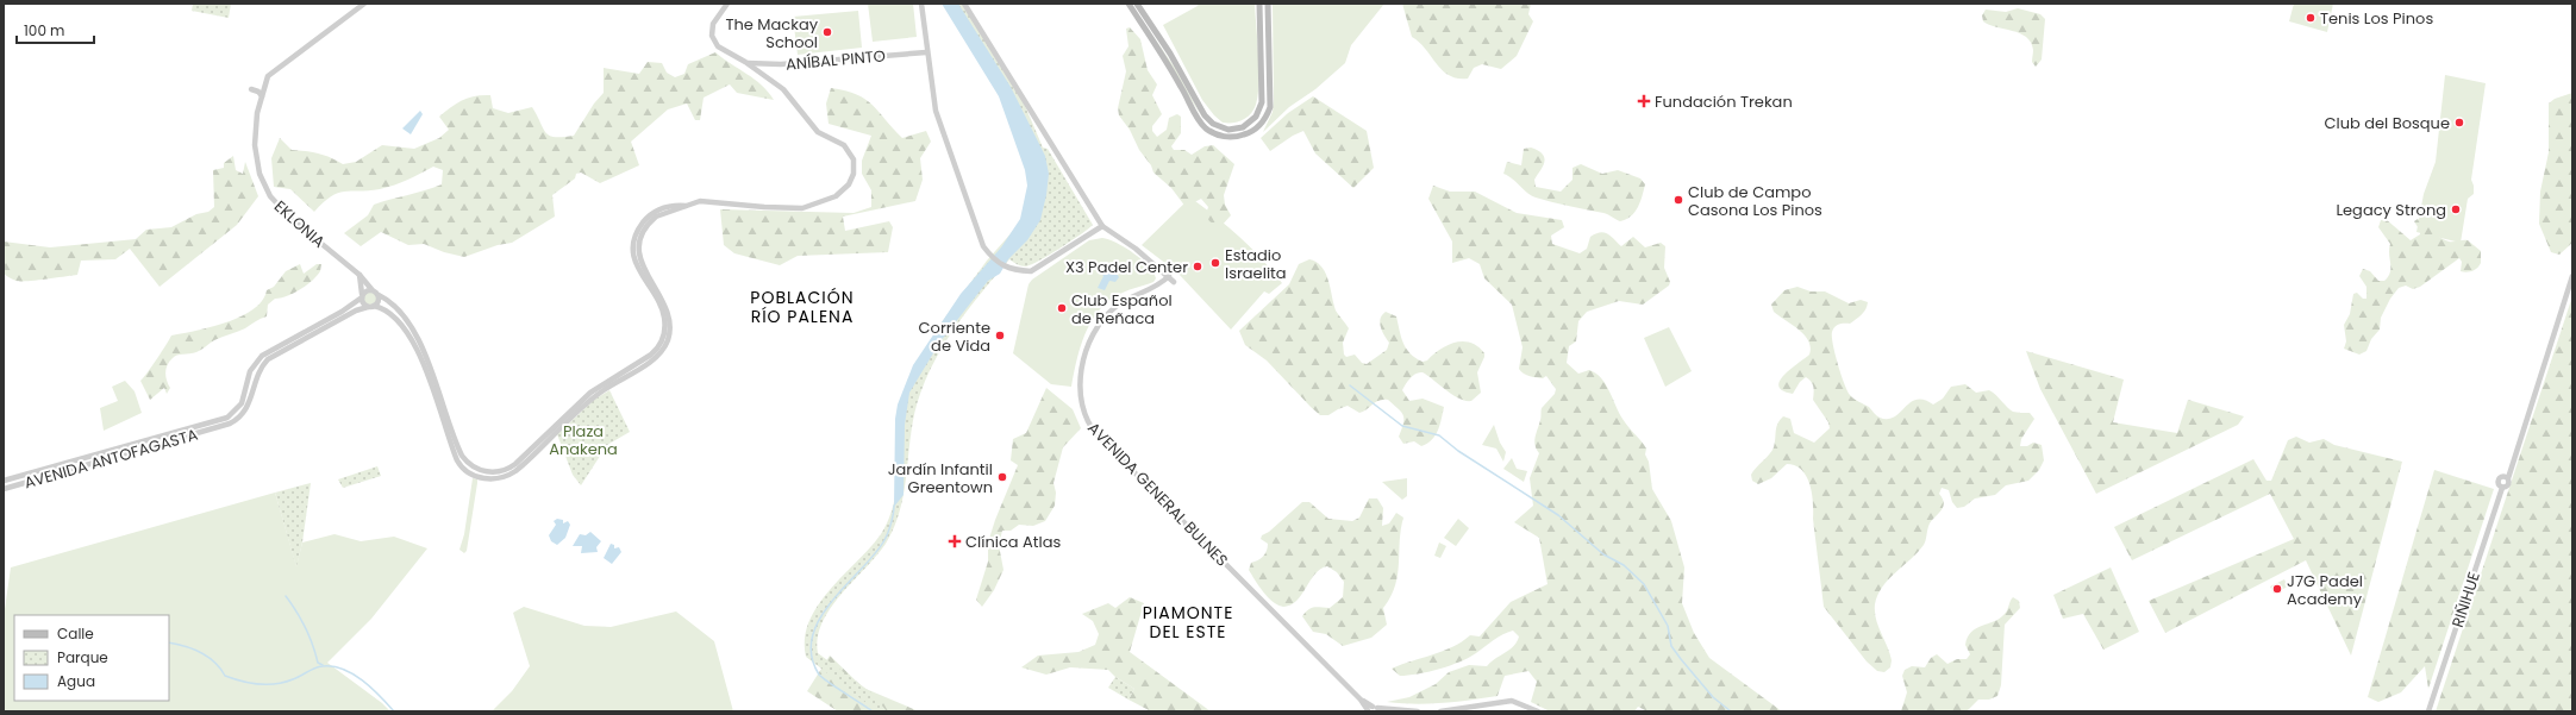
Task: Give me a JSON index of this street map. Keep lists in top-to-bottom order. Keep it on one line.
{"streets":{"street":["ANÍBAL PINTO","EKLONIA","AVENIDA ANTOFAGASTA","AVENIDA GENERAL BULNES","RIÑIHUE"]},"crossings":[["EKLONIA","AVENIDA ANTOFAGASTA"]],"districts":["POBLACIÓN RÍO PALENA","PIAMONTE DEL ESTE"],"parks":["Plaza Anakena"],"places":{"other":["Tenis Los Pinos","The Mackay School","Club del Bosque","Club de Campo Casona Los Pinos","Legacy Strong","Estadio Israelita","X3 Padel Center","Club Español de Reñaca","Corriente de Vida","Jardín Infantil Greentown","J7G Padel Academy"],"health":["Fundación Trekan","Clínica Atlas"]},"legend":["Calle","Parque","Agua"],"scale_bar":"100 m"}
